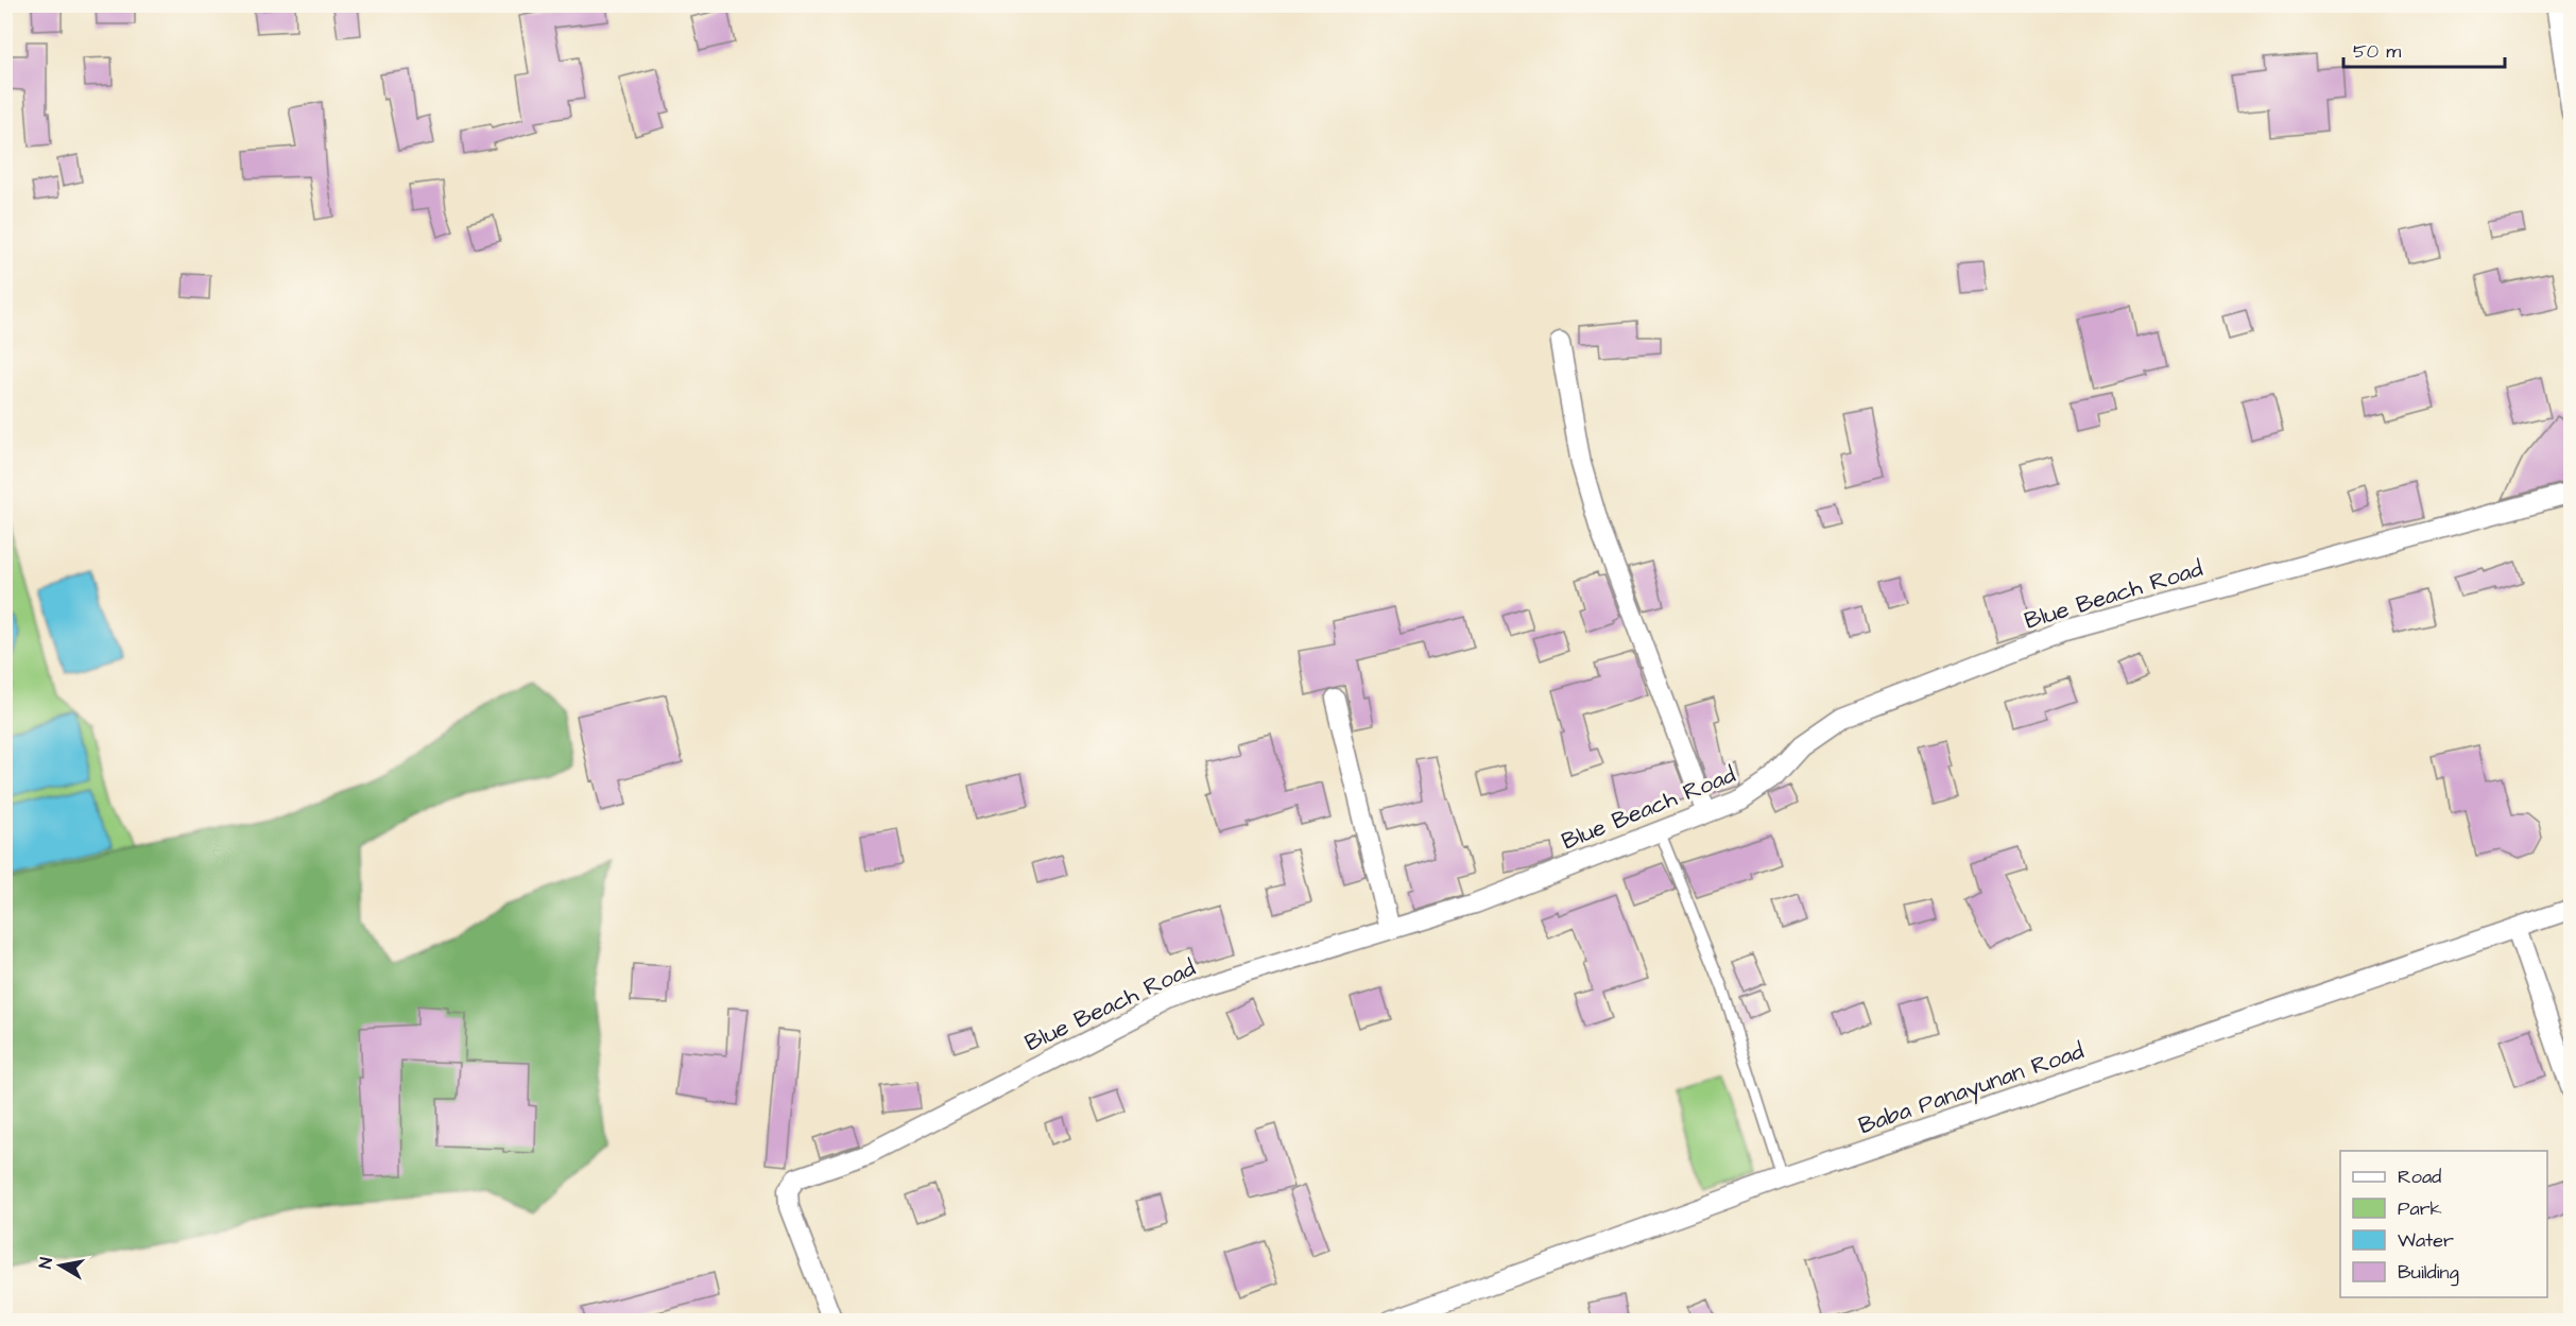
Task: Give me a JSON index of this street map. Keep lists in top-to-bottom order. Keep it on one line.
{"streets":{"street":["Blue Beach Road","Baba Panayunan Road"]},"legend":["Road","Park","Water","Building"],"scale_bar":"50 m","north":"left"}
